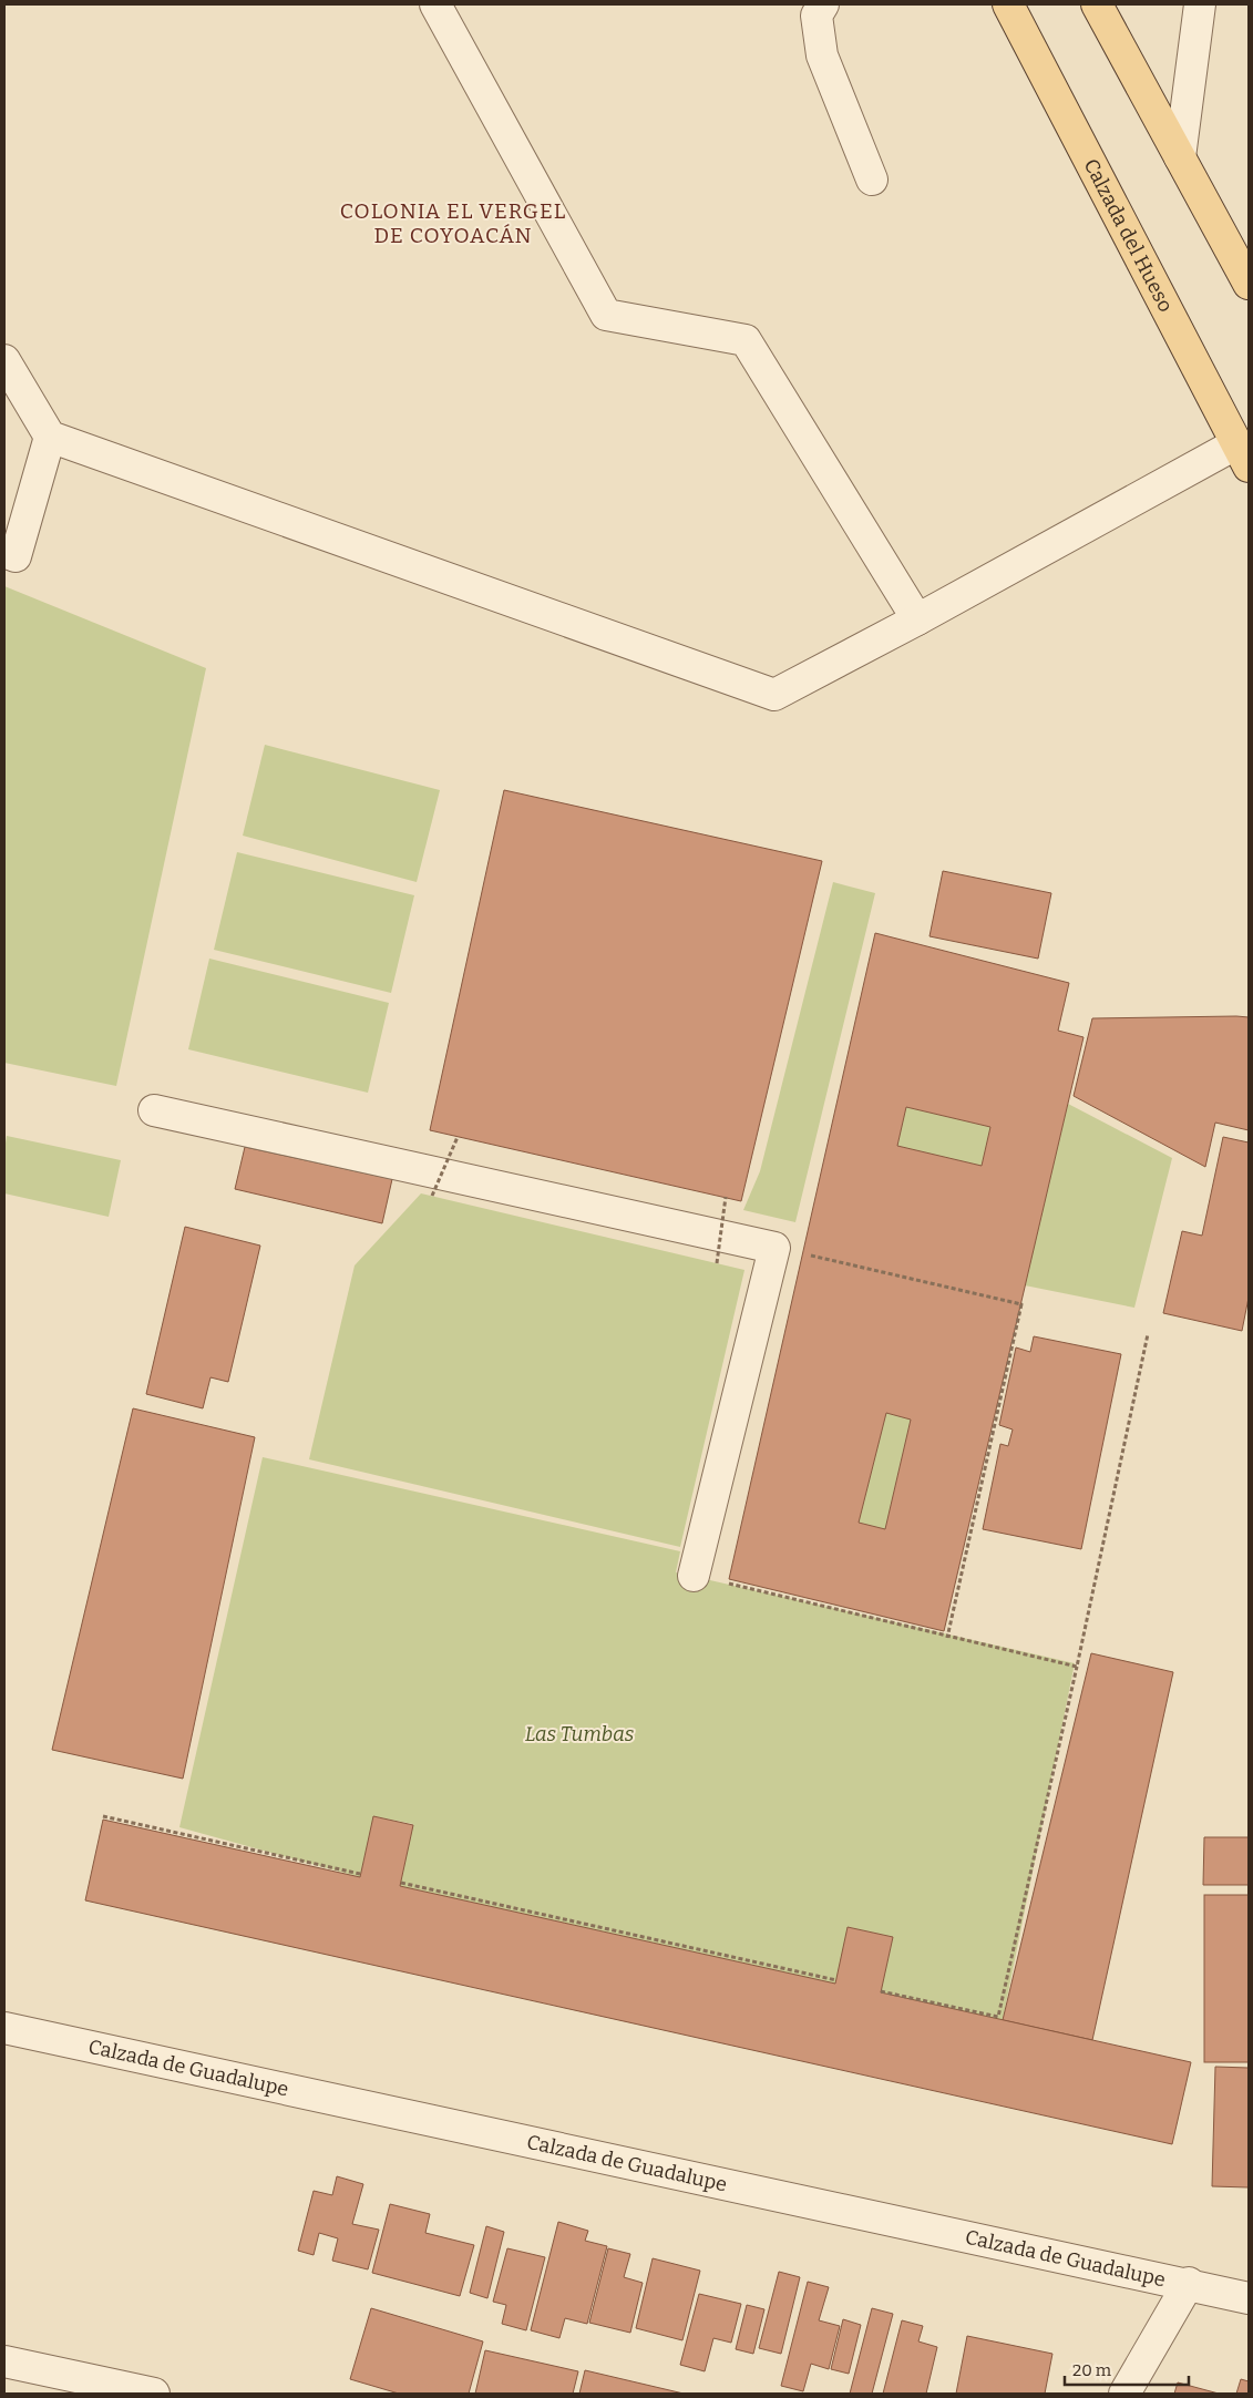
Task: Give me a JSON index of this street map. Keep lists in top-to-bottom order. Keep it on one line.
{"streets":{"main road":["Calzada del Hueso"],"street":["Calzada de Guadalupe"]},"districts":["COLONIA EL VERGEL DE COYOACÁN"],"parks":["Las Tumbas"],"scale_bar":"20 m"}
